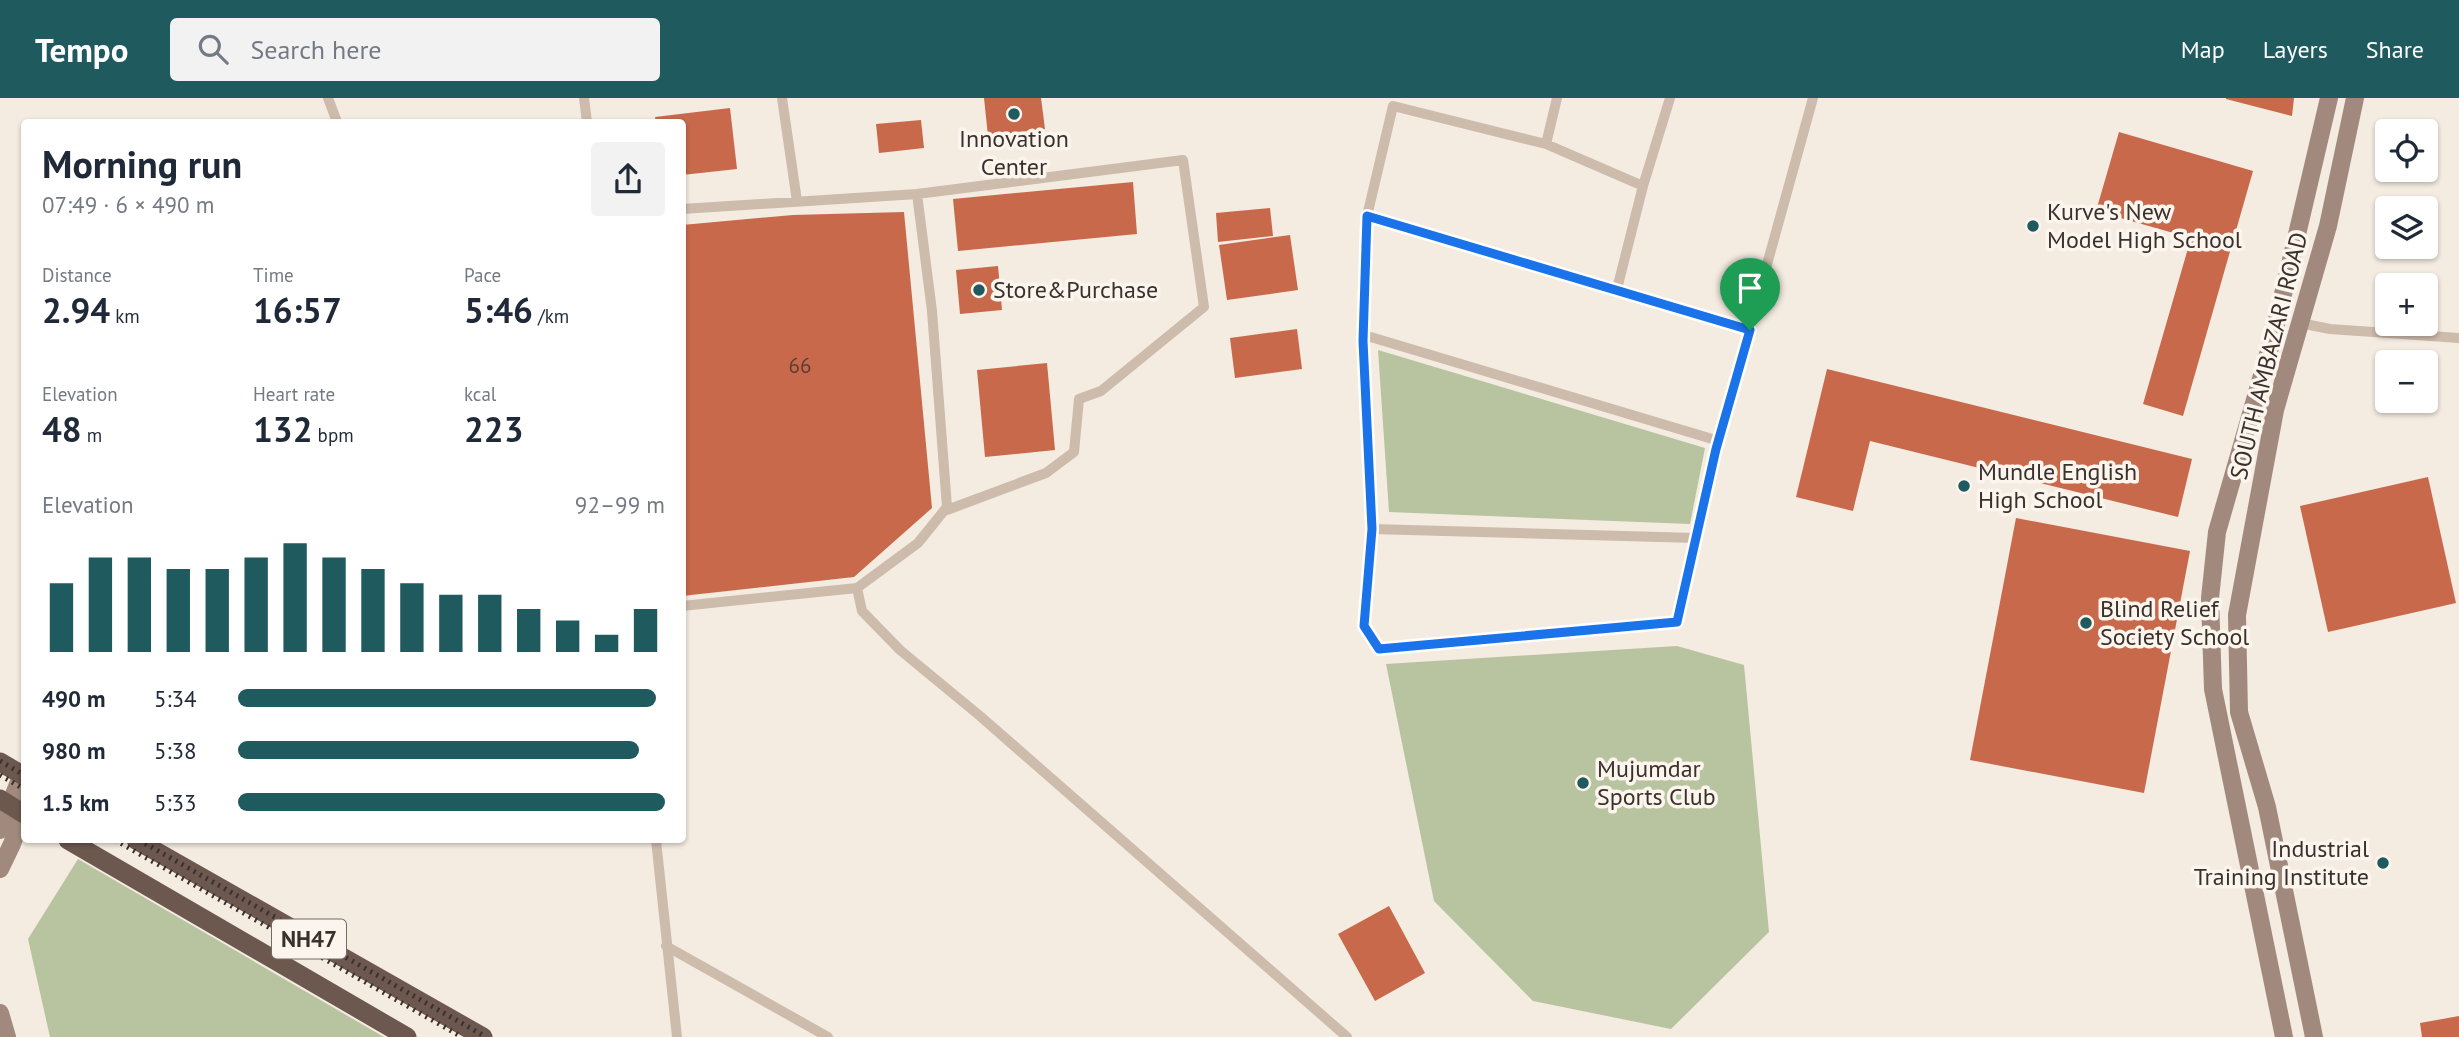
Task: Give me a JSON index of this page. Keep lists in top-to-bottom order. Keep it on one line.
{"streets":{"highway":["NH47"],"main road":["SOUTH AMBAZARI ROAD"]},"places":["Innovation Center","Kurve's New Model High School","Store&Purchase","Mundle English High School","Blind Relief Society School","Mujumdar Sports Club","Industrial Training Institute"],"house_numbers":["66"],"page":{"header":"Tempo","search":"Search here","nav":["Map","Layers","Share"],"map_buttons":["+","−"],"heading":["Morning run","07:49 · 6 × 490 m"],"stats":[["Distance","2.94 km"],["Time","16:57"],["Pace","5:46 /km"],["Elevation","48 m"],["Heart rate","132 bpm"],["kcal","223"]],"chart":["Elevation","92–99 m"],"list":[{"name":"490 m","note":"5:34"},{"name":"980 m","note":"5:38"},{"name":"1.5 km","note":"5:33"}]}}
